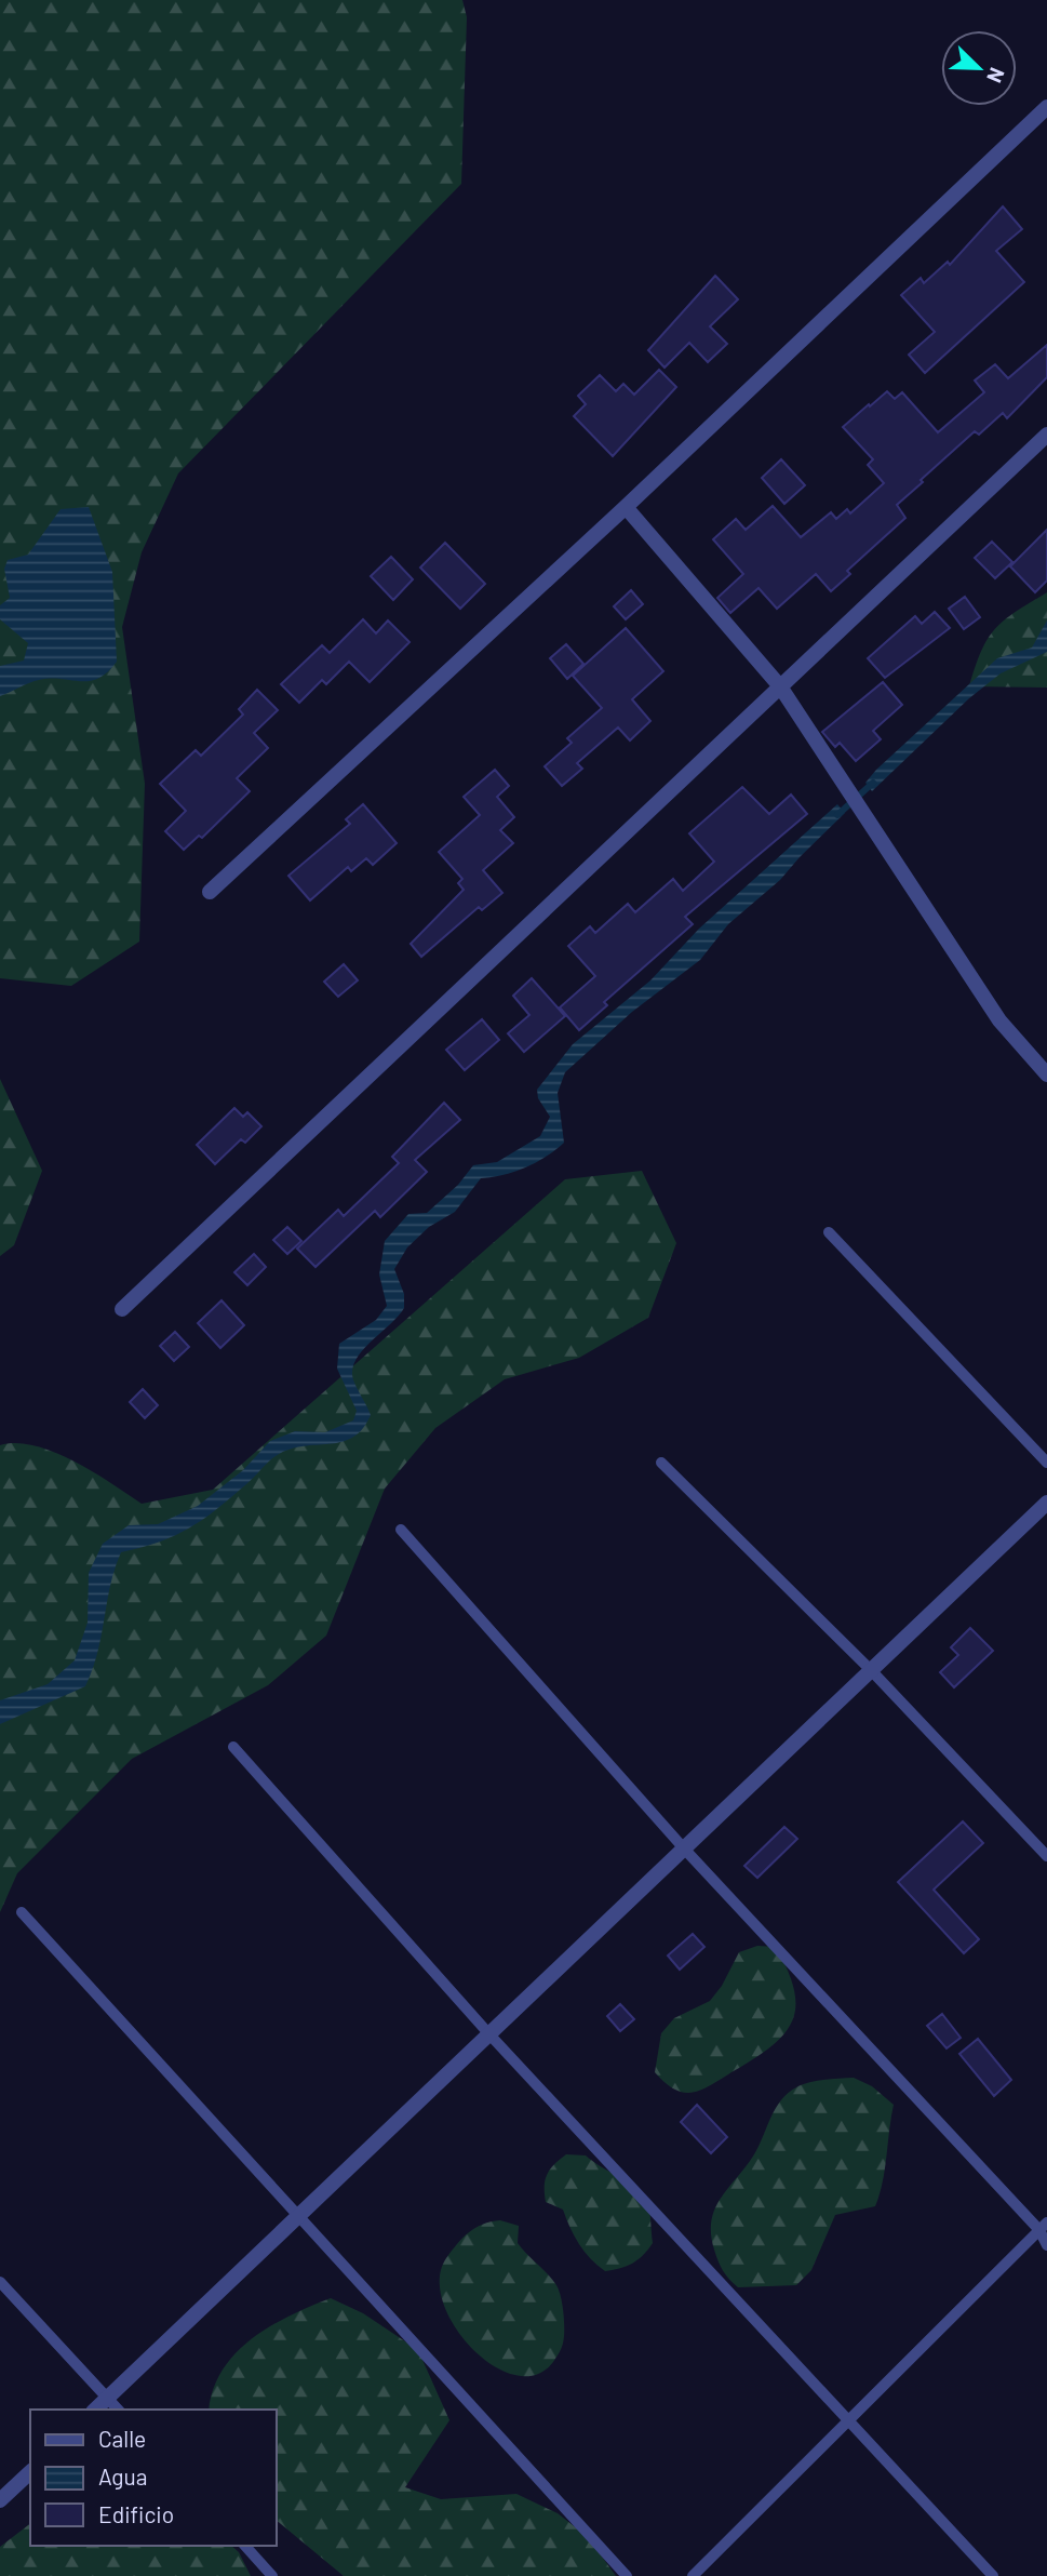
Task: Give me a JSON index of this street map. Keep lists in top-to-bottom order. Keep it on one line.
{"legend":["Calle","Agua","Edificio"],"north":"bottom right"}
